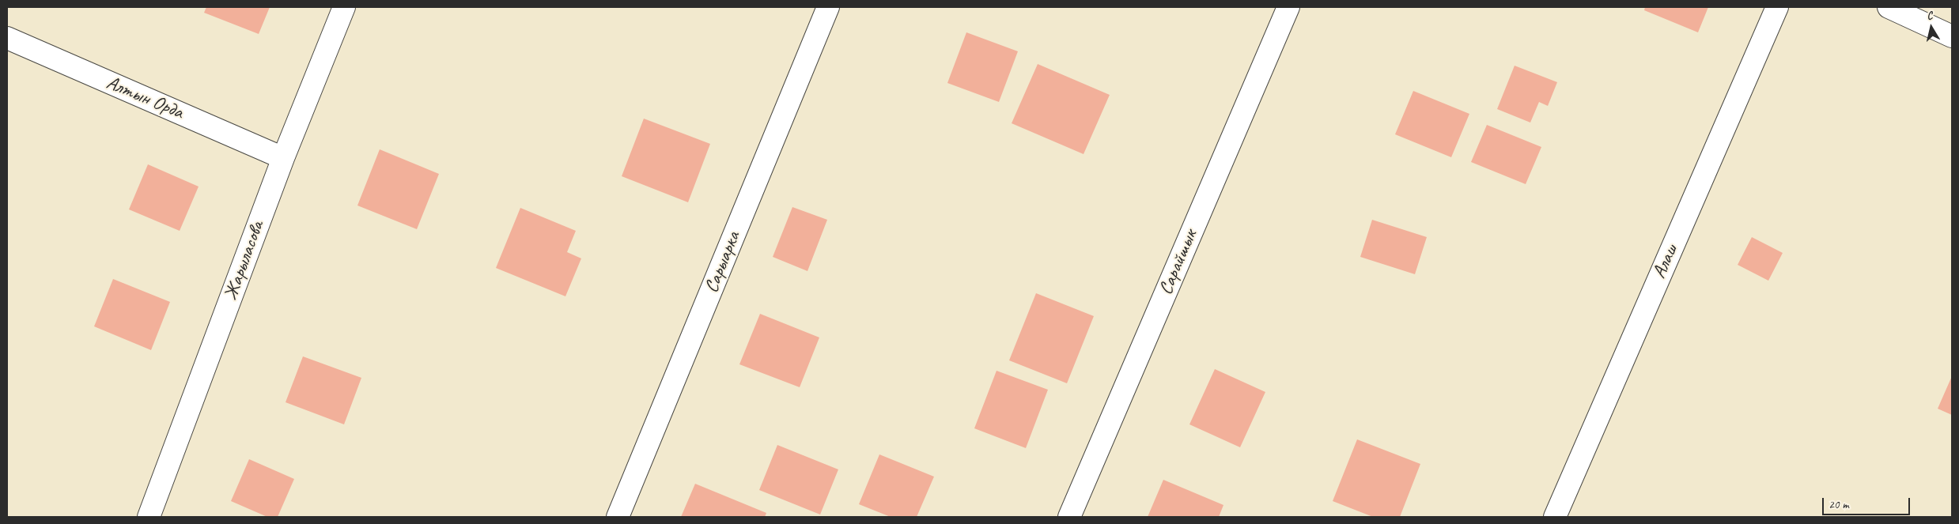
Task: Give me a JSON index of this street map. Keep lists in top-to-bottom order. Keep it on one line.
{"streets":{"street":["Алтын Орда","Жарыласова","Алаш","Сарыарка","Сарайшык"]},"crossings":[["Алтын Орда","Жарыласова"]],"scale_bar":"20 m","north":"top"}
